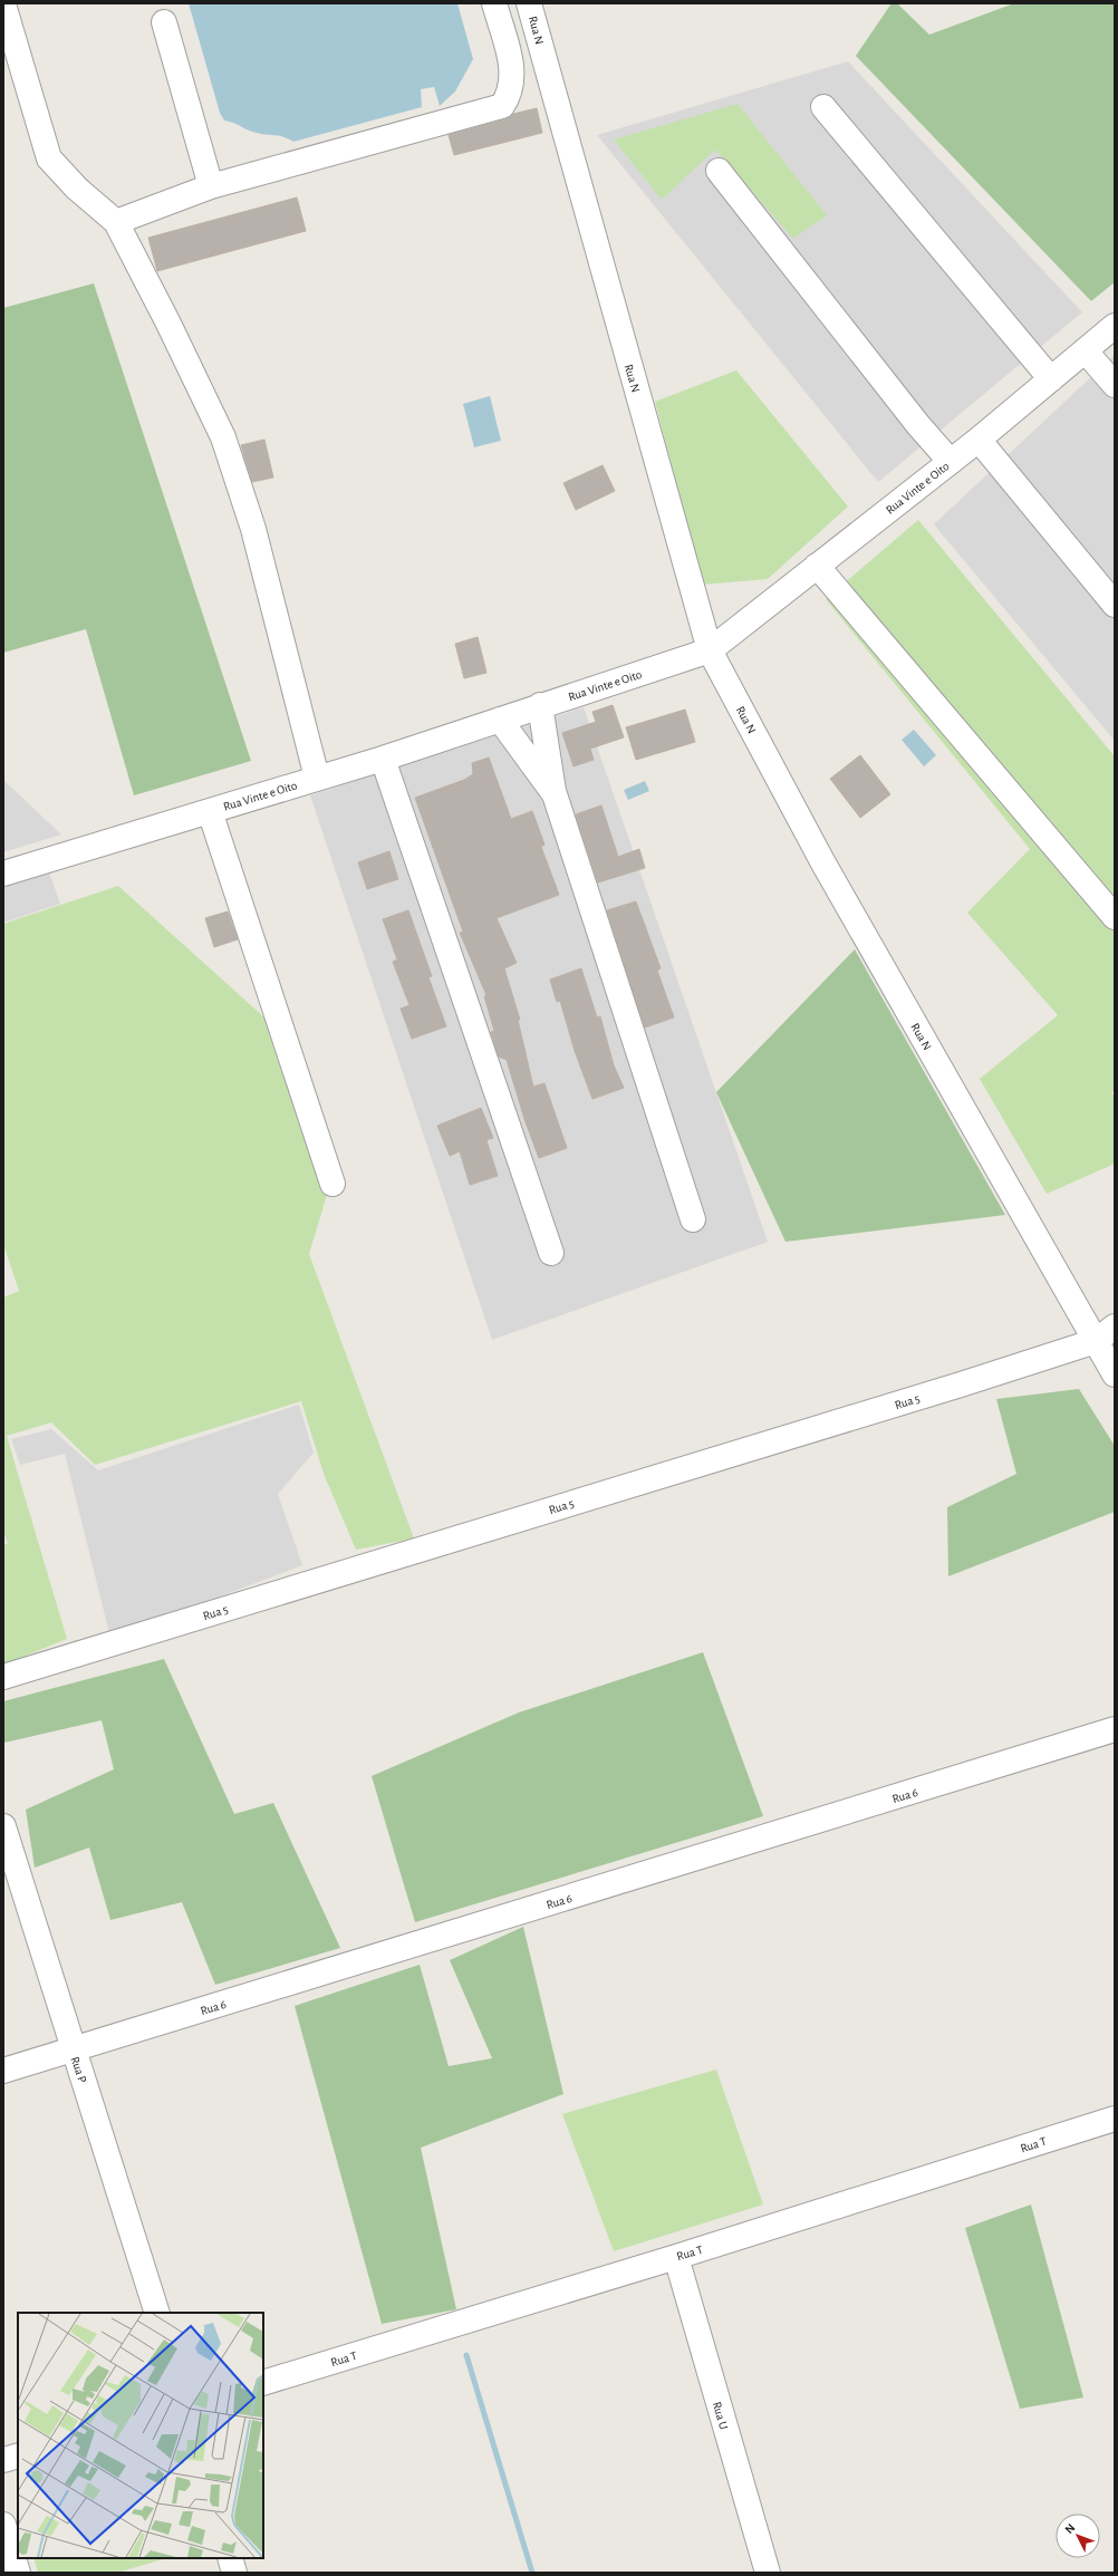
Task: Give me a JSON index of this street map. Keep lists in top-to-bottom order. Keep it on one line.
{"streets":{"street":["Rua N","Rua Vinte e Oito","Rua 5","Rua 6","Rua P","Rua T","Rua U"]},"crossings":[["Rua N","Rua Vinte e Oito"],["Rua N","Rua 5"],["Rua 6","Rua P"],["Rua T","Rua U"]],"north":"top left"}
